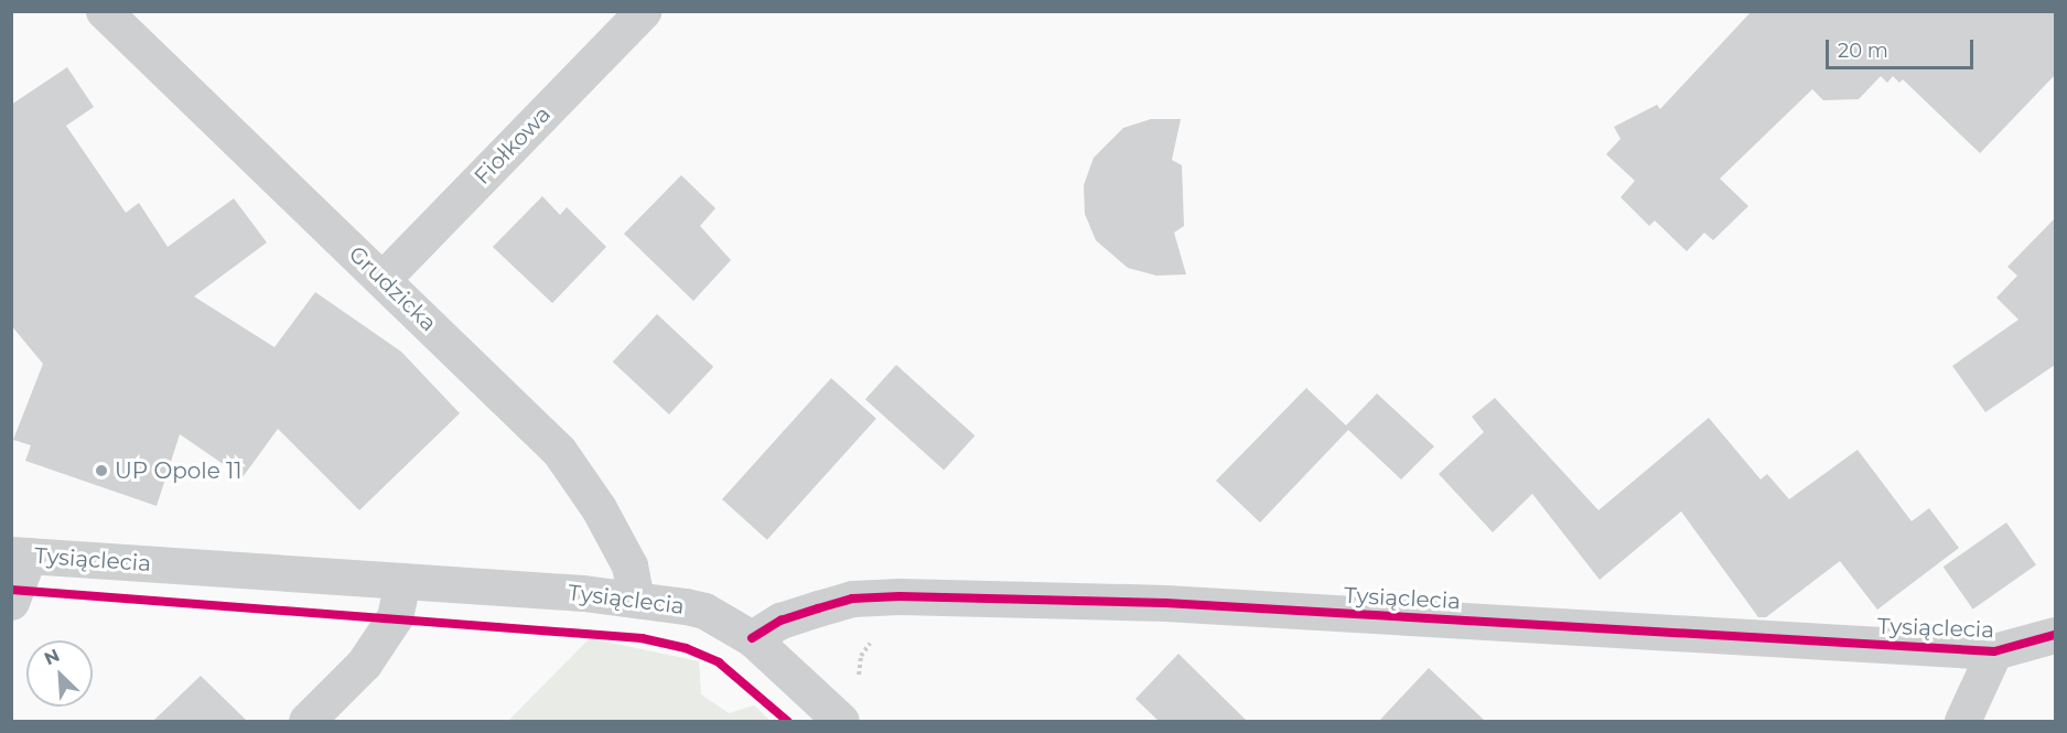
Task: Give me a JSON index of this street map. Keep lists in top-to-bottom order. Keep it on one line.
{"streets":{"street":["Fiołkowa","Grudzicka","Tysiąclecia"]},"crossings":[["Fiołkowa","Grudzicka"],["Grudzicka","Tysiąclecia"]],"places":["UP Opole 11"],"scale_bar":"20 m","north":"top left"}
